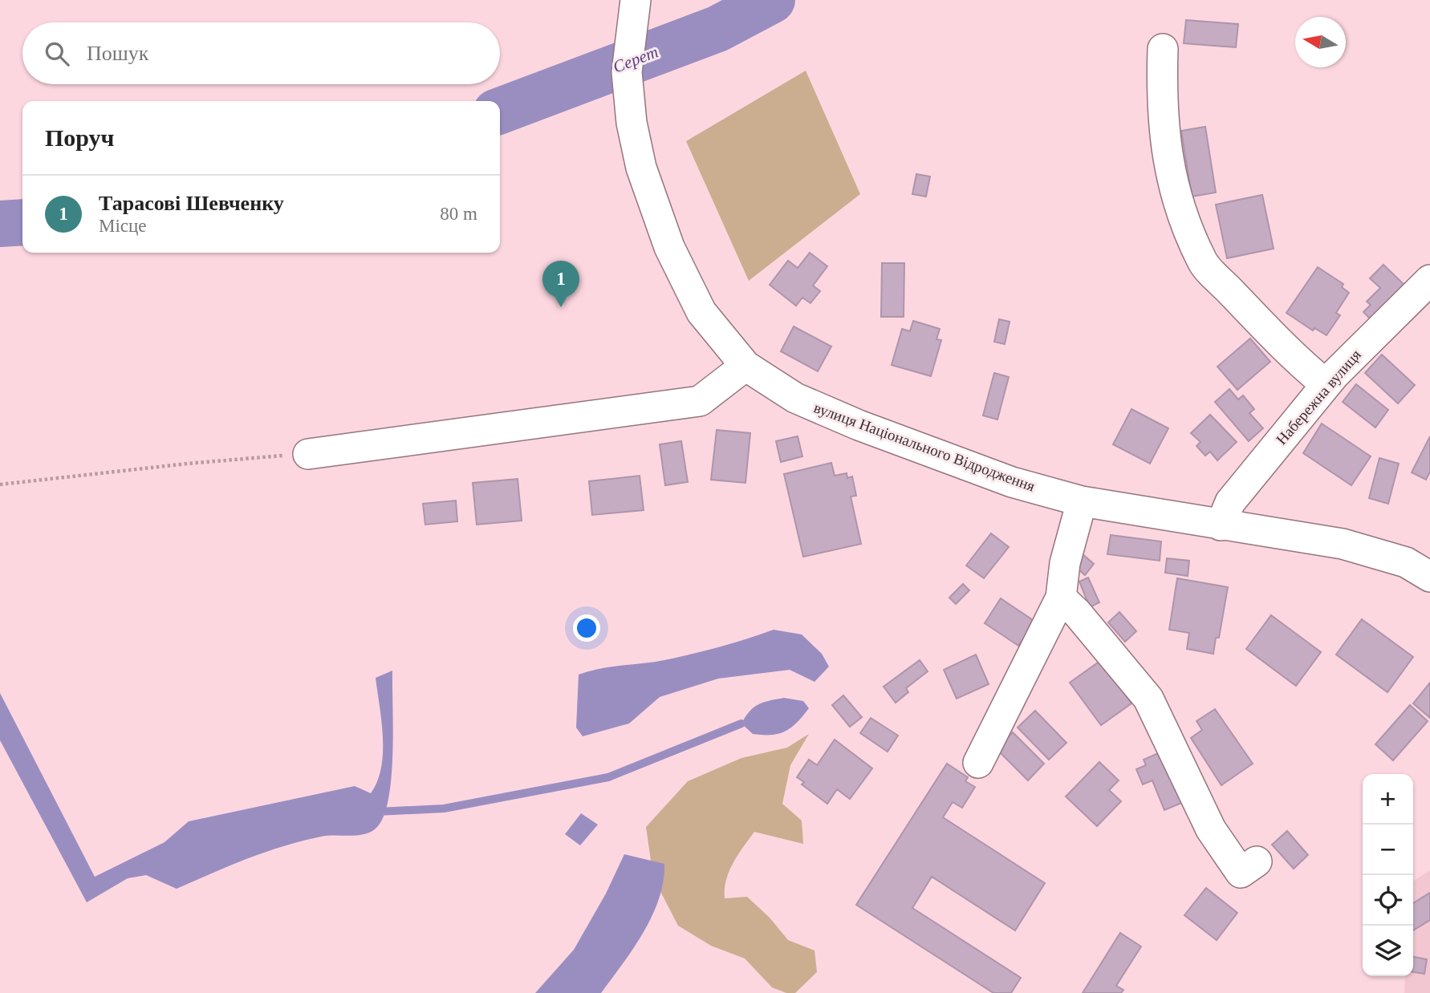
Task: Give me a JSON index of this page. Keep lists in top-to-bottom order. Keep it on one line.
{"streets":{"street":["Набережна вулиця","вулиця Національного Відродження"]},"crossings":[["Набережна вулиця","вулиця Національного Відродження"]],"water":["Серет"],"north":"left","page":{"search":"Пошук","heading":"Поруч","list":[{"mark":"1","name":"Тарасові Шевченку","note":"Місце","value":"80 m"}],"pins":"1","map_buttons":["+","−"]}}
